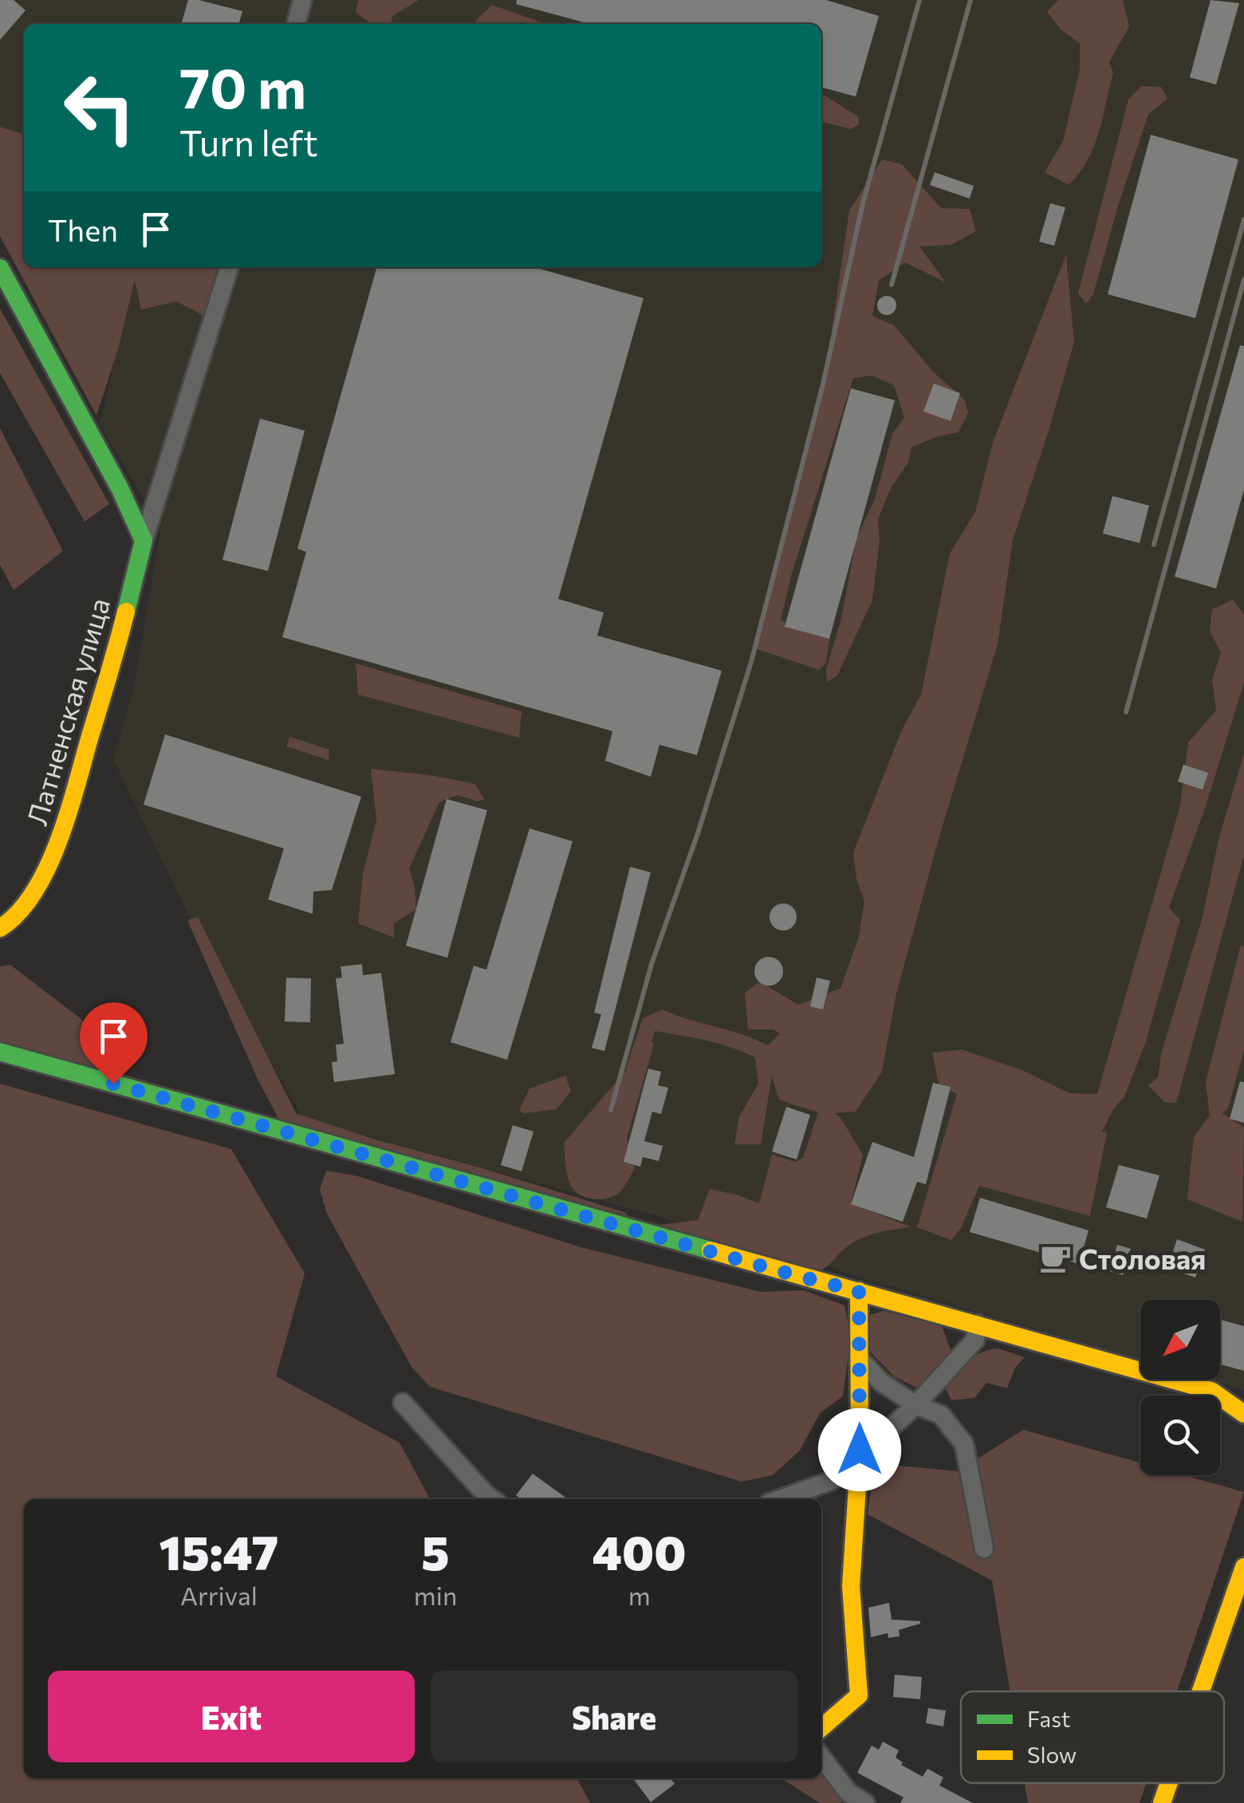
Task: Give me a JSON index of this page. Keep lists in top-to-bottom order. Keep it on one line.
{"streets":{"street":["Латненская улица"]},"places":{"cafe":["Столовая"]},"legend":["Fast","Slow"],"north":"bottom left","page":{"turn":["70 m","Turn left"],"then":"Then","eta":["15:47","Arrival","5","min","400","m"],"buttons":["Exit","Share"]}}
